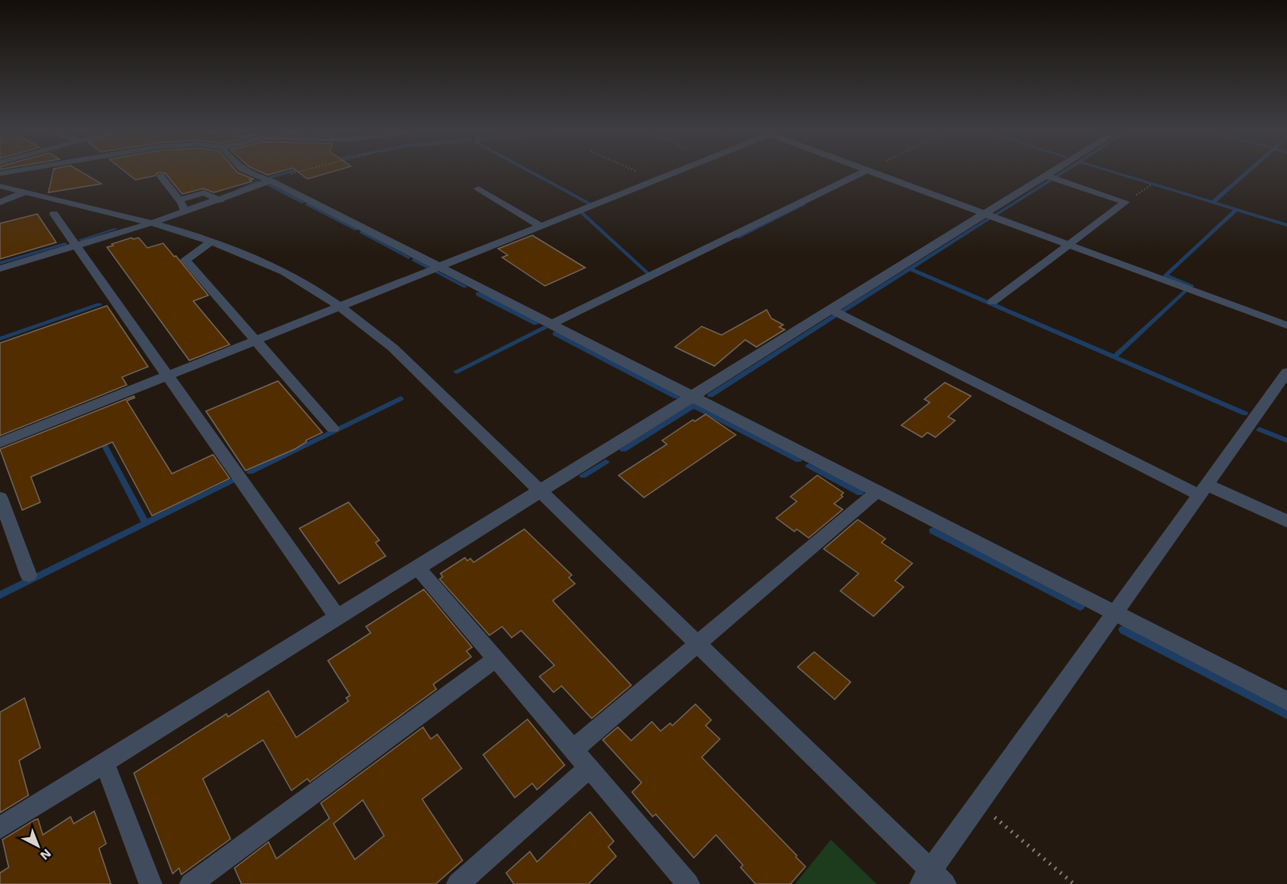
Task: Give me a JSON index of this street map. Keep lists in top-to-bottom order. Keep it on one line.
{"north":"bottom right"}
